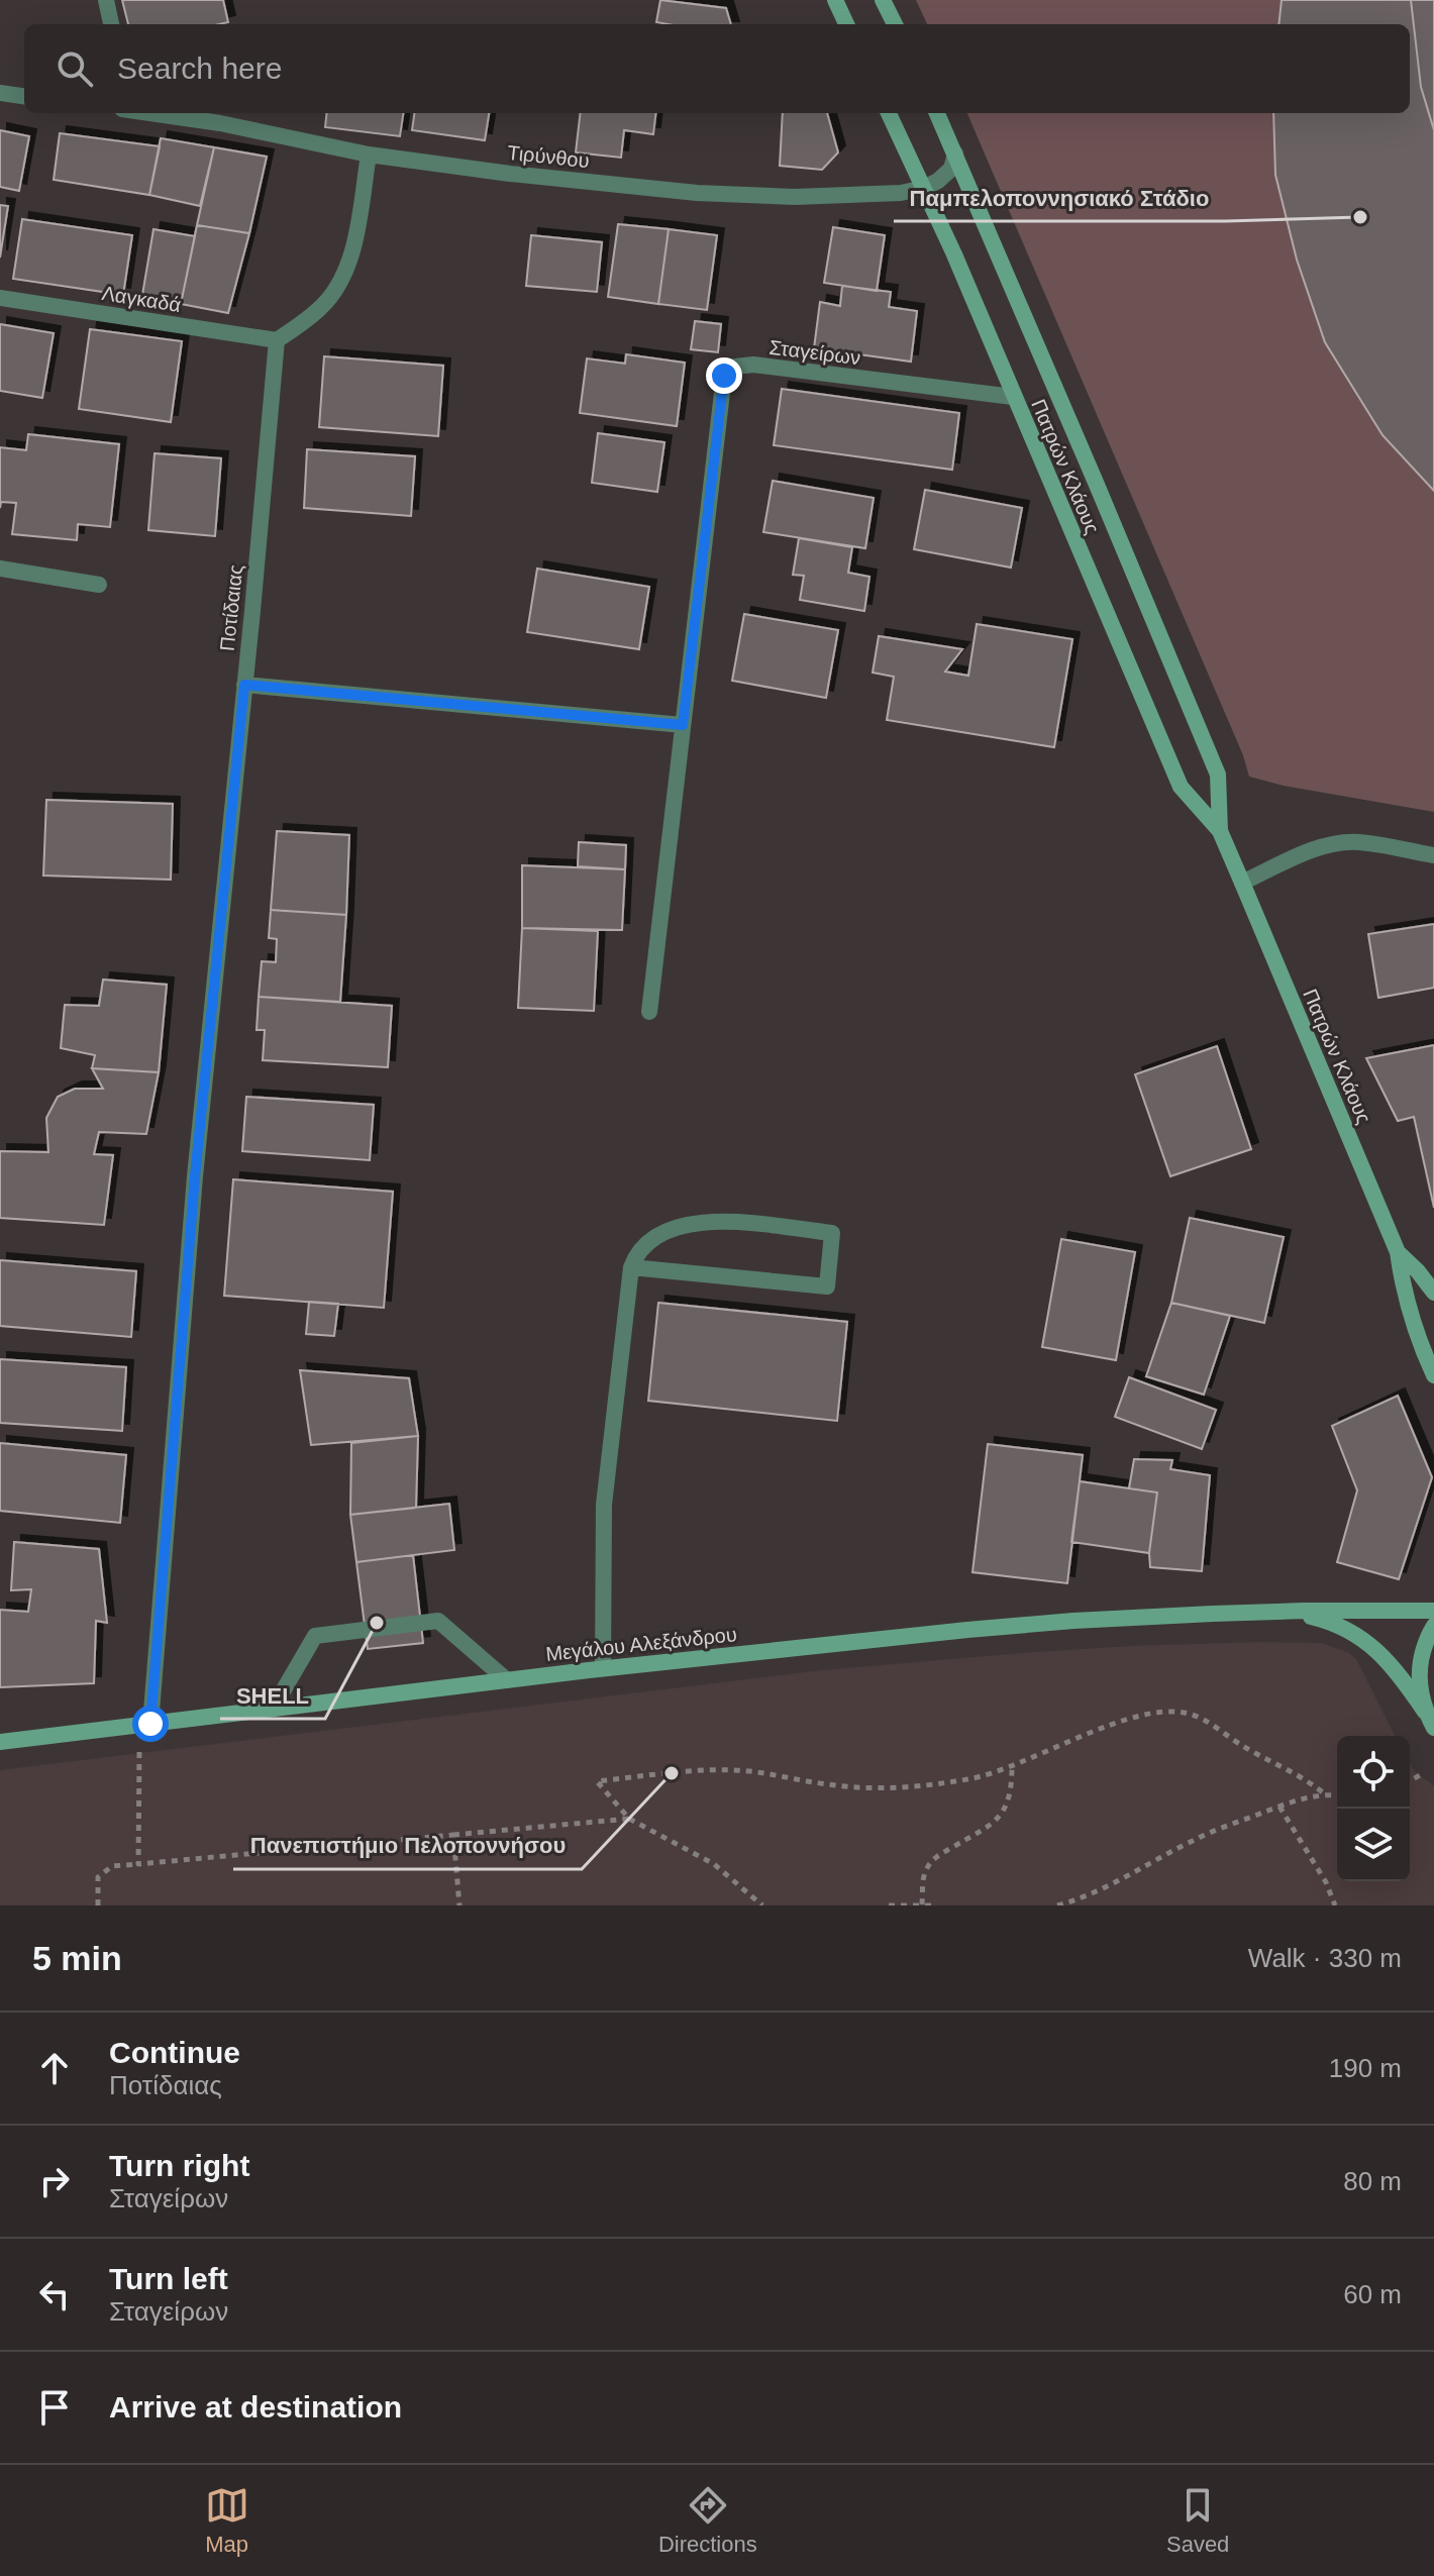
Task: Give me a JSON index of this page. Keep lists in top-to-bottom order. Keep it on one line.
{"streets":{"main road":["Πατρών Κλάους","Μεγάλου Αλεξάνδρου"],"street":["Τιρύνθου","Λαγκαδά","Σταγείρων","Ποτίδαιας"]},"crossings":[["Τιρύνθου","Πατρών Κλάους"],["Λαγκαδά","Ποτίδαιας"],["Σταγείρων","Πατρών Κλάους"],["Ποτίδαιας","Μεγάλου Αλεξάνδρου"]],"places":["Παμπελοποννησιακό Στάδιο","SHELL","Πανεπιστήμιο Πελοποννήσου"],"page":{"search":"Search here","heading":["5 min","Walk · 330 m"],"list":[["Continue","Ποτίδαιας","190 m"],["Turn right","Σταγείρων","80 m"],["Turn left","Σταγείρων","60 m"],"Arrive at destination"],"nav":["Map","Directions","Saved"]}}
